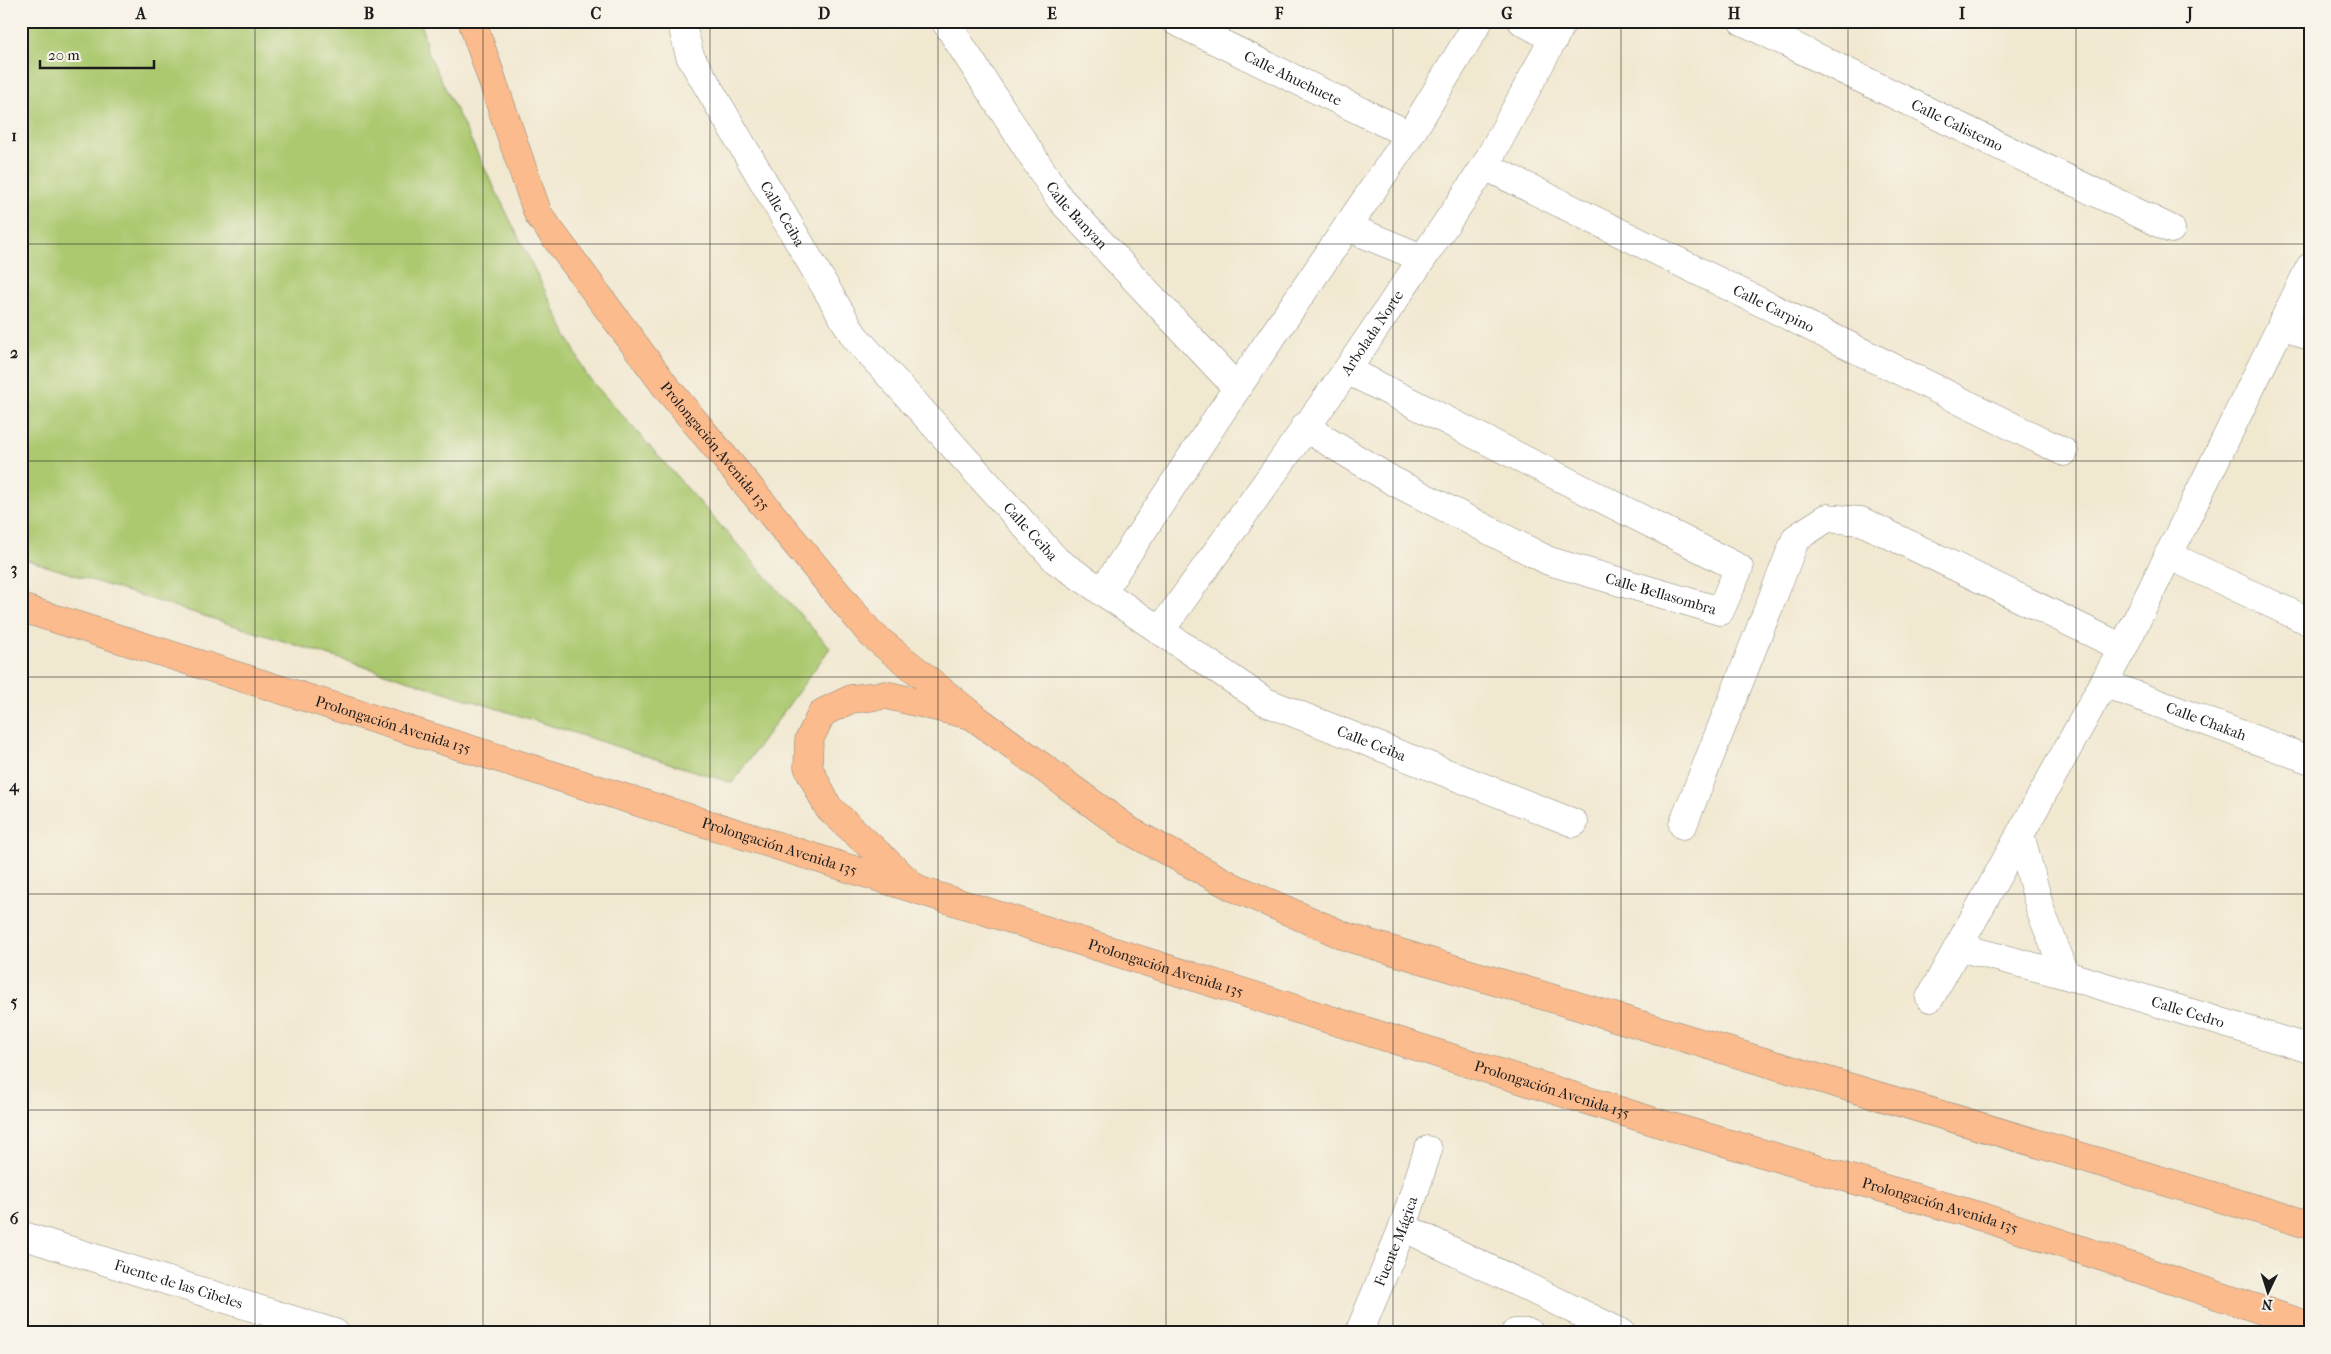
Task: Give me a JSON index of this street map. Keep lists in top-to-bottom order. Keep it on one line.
{"streets":{"main road":["Prolongación Avenida 135"],"street":["Calle Ahuehuete","Calle Calistemo","Calle Ceiba","Calle Banyan","Calle Carpino","Arbolada Norte","Calle Bellasombra","Calle Chakah","Calle Cedro","Fuente Mágica","Fuente de las Cibeles"]},"crossings":[["Calle Ceiba","Arbolada Norte"],["Calle Carpino","Arbolada Norte"],["Arbolada Norte","Calle Bellasombra"]],"scale_bar":"20 m","north":"bottom","grid":{"columns":["A","B","C","D","E","F","G","H","I","J"],"rows":["1","2","3","4","5","6"]}}
